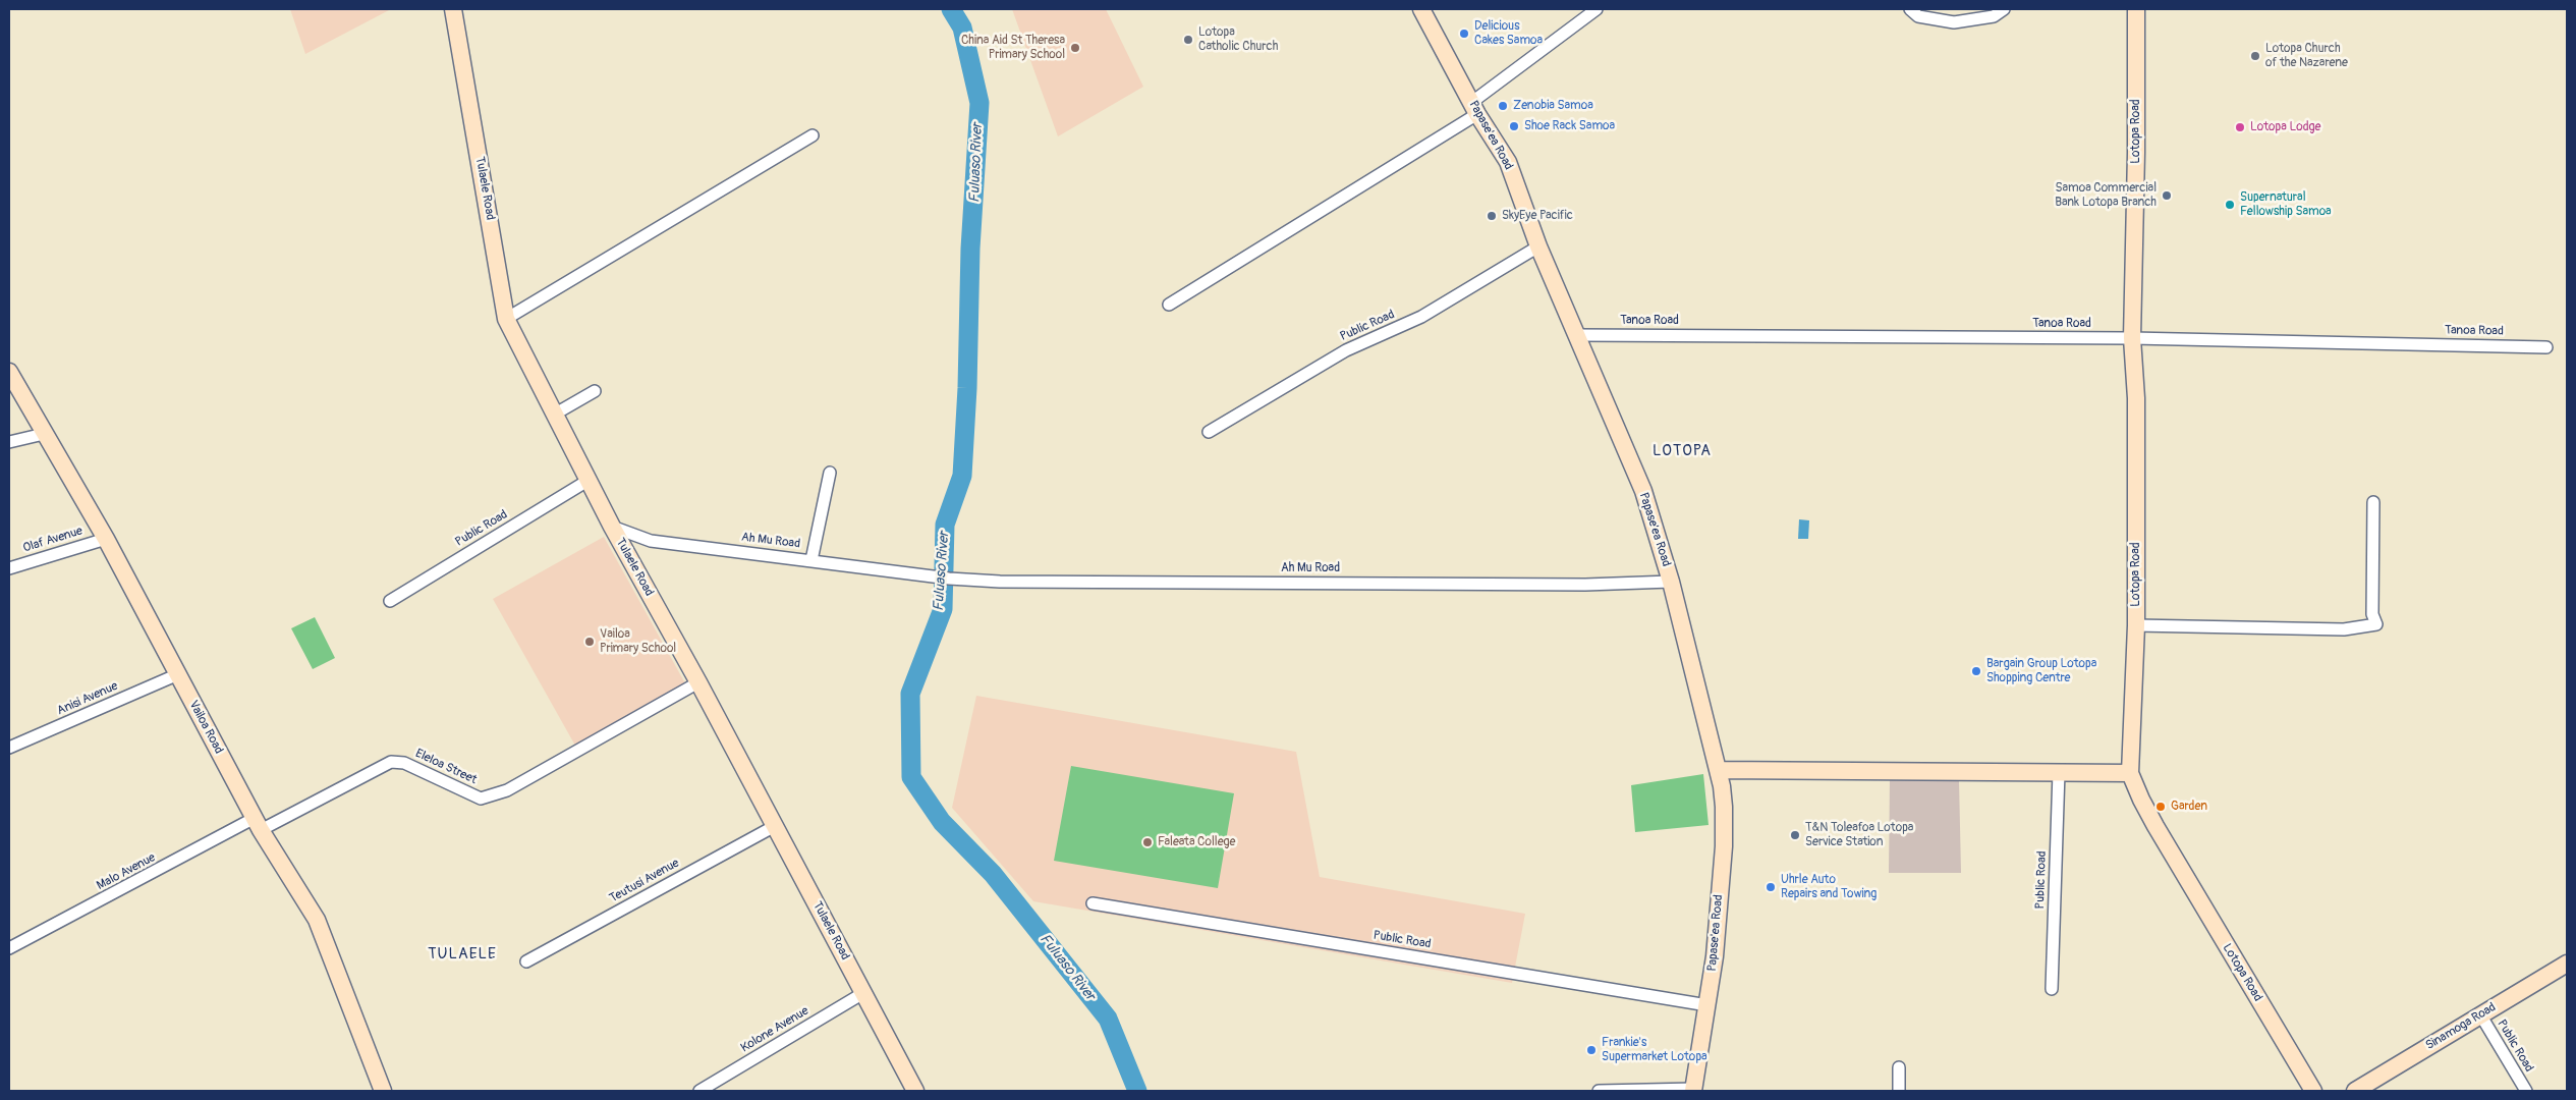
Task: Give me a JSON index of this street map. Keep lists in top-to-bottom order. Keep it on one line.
{"streets":{"street":["Lotopa Road","Papase'ea Road","Tulaele Road","Tanoa Road","Public Road","Olaf Avenue","Ah Mu Road","Anisi Avenue","Vailoa Road","Eleloa Street","Malo Avenue","Teutusi Avenue","Sinamoga Road","Kolone Avenue"]},"crossings":[["Lotopa Road","Tanoa Road"],["Papase'ea Road","Tanoa Road"],["Papase'ea Road","Public Road"],["Papase'ea Road","Ah Mu Road"],["Tulaele Road","Public Road"],["Tulaele Road","Ah Mu Road"],["Tulaele Road","Eleloa Street"],["Tulaele Road","Teutusi Avenue"],["Tulaele Road","Kolone Avenue"],["Public Road","Sinamoga Road"],["Olaf Avenue","Vailoa Road"],["Anisi Avenue","Vailoa Road"],["Vailoa Road","Eleloa Street"],["Vailoa Road","Malo Avenue"],["Eleloa Street","Malo Avenue"]],"districts":["LOTOPA","TULAELE"],"water":["Fuluaso River"],"places":["Delicious Cakes Samoa","Lotopa Catholic Church","China Aid St Theresa Primary School","Lotopa Church of the Nazarene","Zenobia Samoa","Shoe Rack Samoa","Lotopa Lodge","Samoa Commercial Bank Lotopa Branch","Supernatural Fellowship Samoa","SkyEye Pacific","Vailoa Primary School","Bargain Group Lotopa Shopping Centre","Garden","T&N Toleafoa Lotopa Service Station","Faleata College","Uhrle Auto Repairs and Towing","Frankie's Supermarket Lotopa"]}
